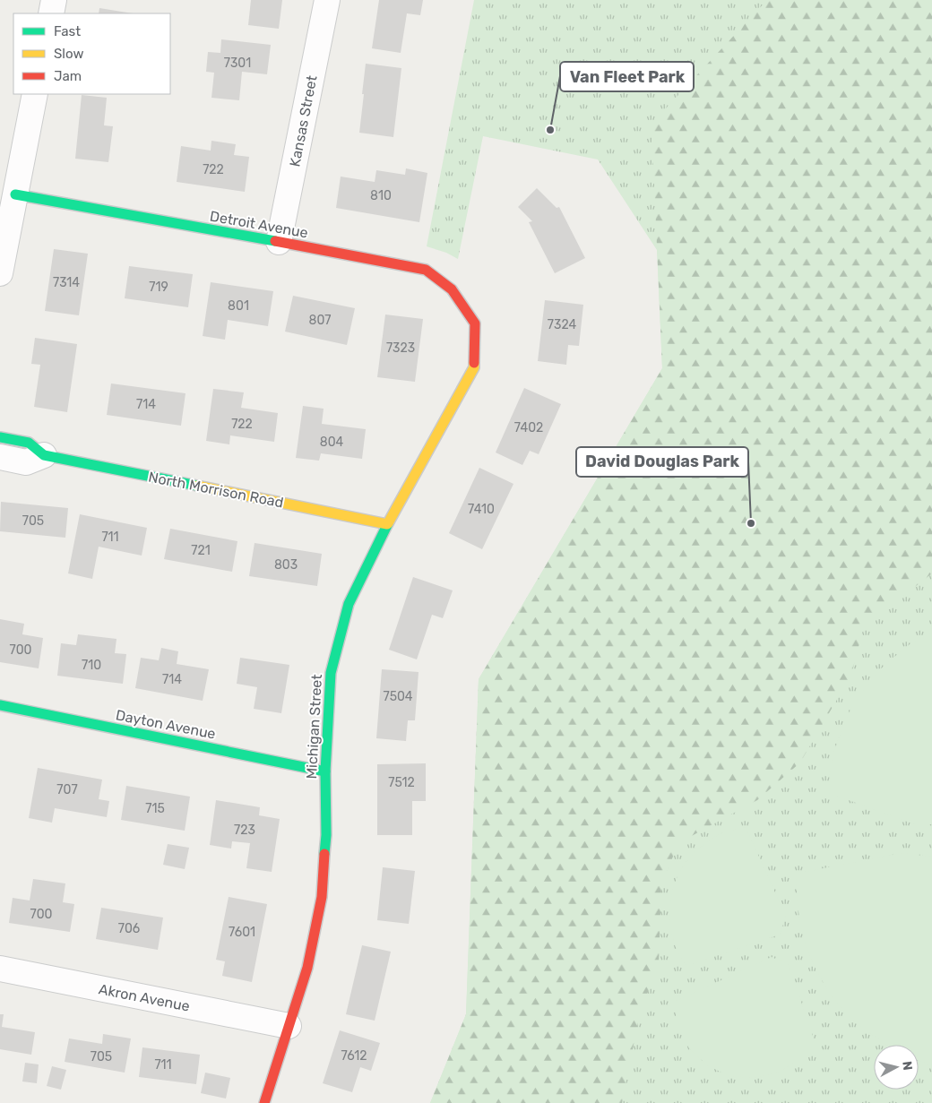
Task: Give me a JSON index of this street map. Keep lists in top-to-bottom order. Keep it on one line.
{"streets":{"street":["Kansas Street","Detroit Avenue","North Morrison Road","Dayton Avenue","Michigan Street","Akron Avenue"]},"crossings":[["Kansas Street","Detroit Avenue"],["Detroit Avenue","Michigan Street"],["North Morrison Road","Michigan Street"],["Dayton Avenue","Michigan Street"],["Michigan Street","Akron Avenue"]],"places":["Van Fleet Park","David Douglas Park"],"house_numbers":["7301","722","810","7314","719","801","807","7324","7323","714","722","7402","804","7410","705","711","721","803","700","710","714","7504","7512","707","715","723","700","706","7601","7612","705","711"],"legend":["Fast","Slow","Jam"],"north":"right"}
